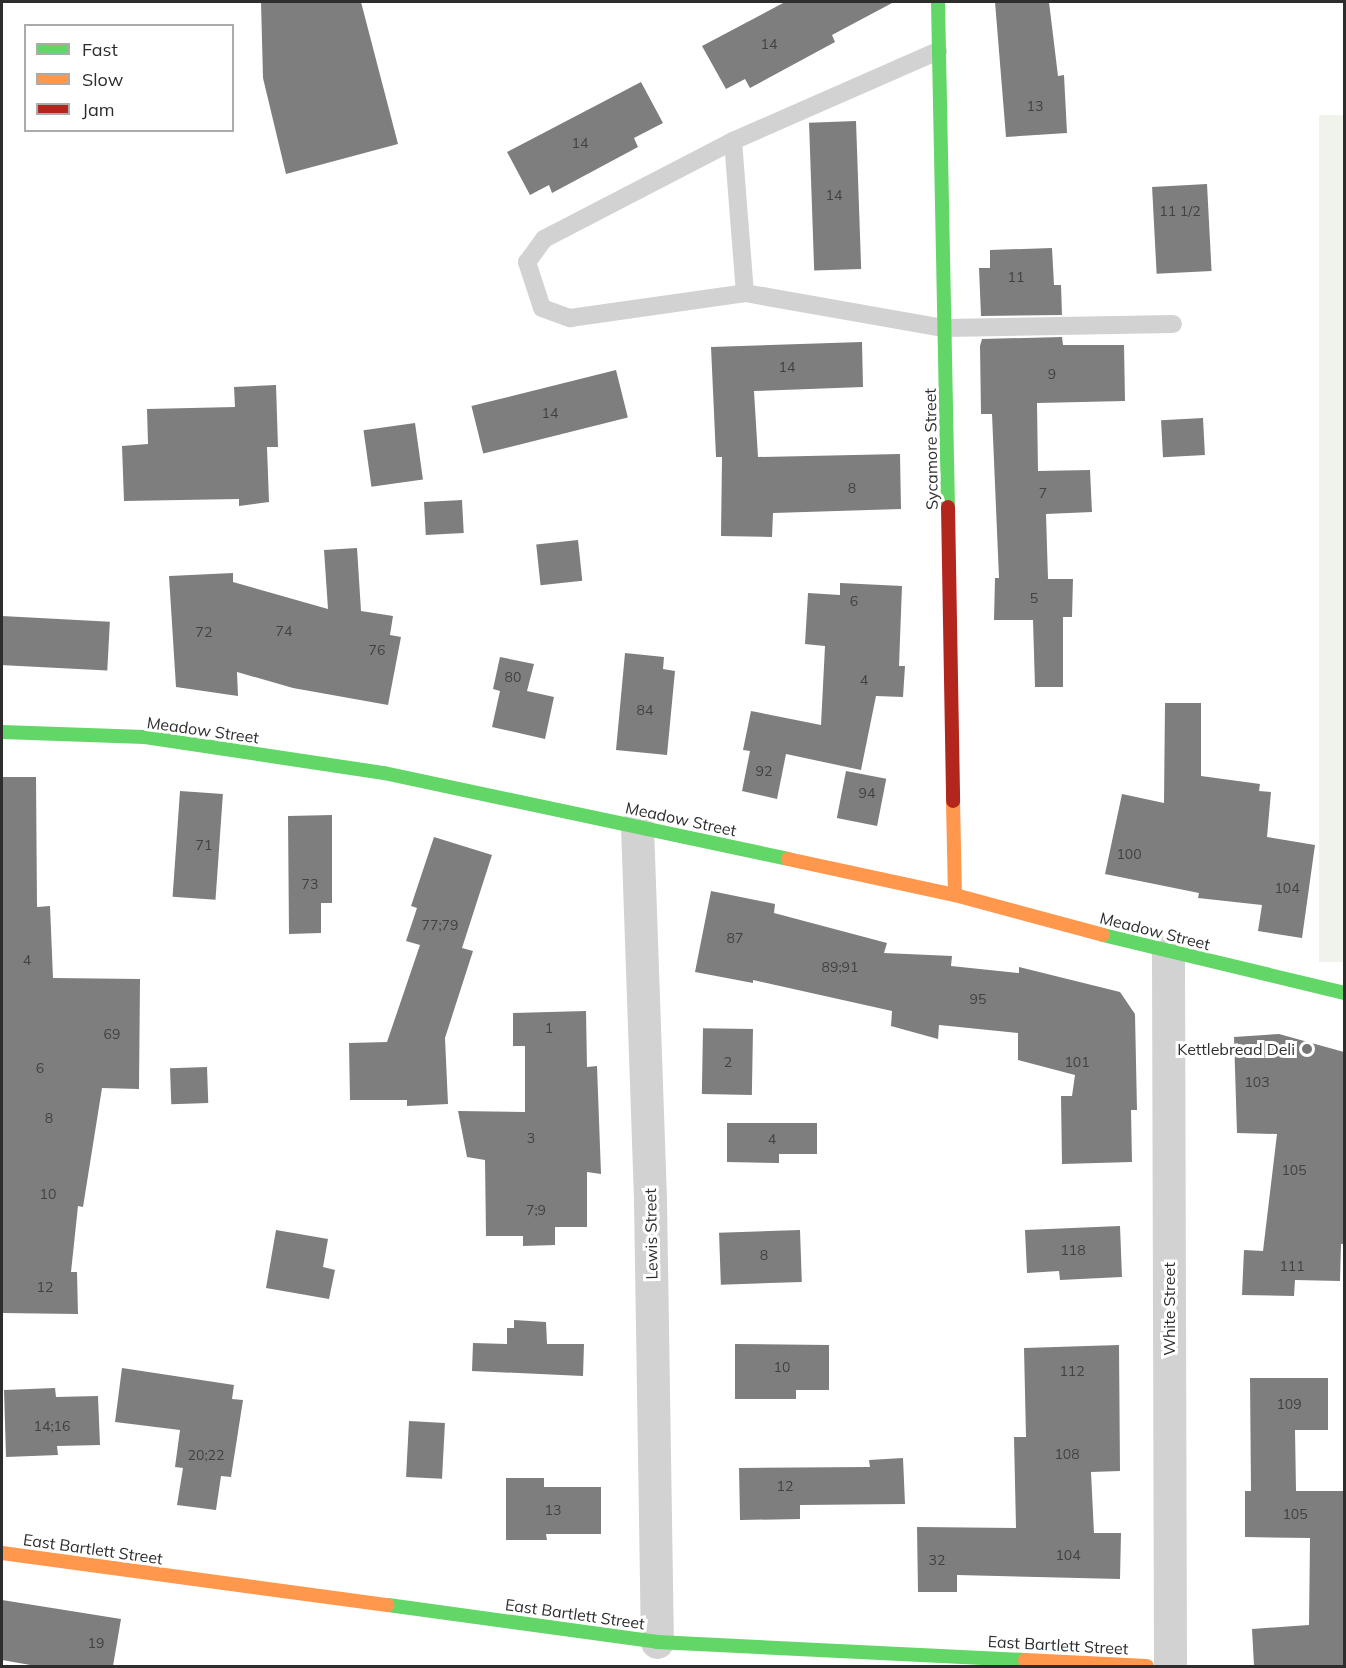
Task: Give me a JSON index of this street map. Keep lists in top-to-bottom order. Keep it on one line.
{"streets":{"street":["Sycamore Street","Meadow Street","Lewis Street","White Street","East Bartlett Street"]},"crossings":[["Sycamore Street","Meadow Street"],["Meadow Street","Lewis Street"],["Meadow Street","White Street"],["Lewis Street","East Bartlett Street"]],"places":["Kettlebread Deli"],"house_numbers":["14","13","14","14","11 1/2","11","14","9","14","8","7","5","6","74","72","76","80","4","84","92","94","71","100","73","104","77;79","87","4","89;91","95","1","69","2","101","6","103","8","3","4","105","10","7;9","118","8","111","12","10","112","109","14;16","108","20;22","12","13","105","104","32","19"],"legend":["Fast","Slow","Jam"]}
